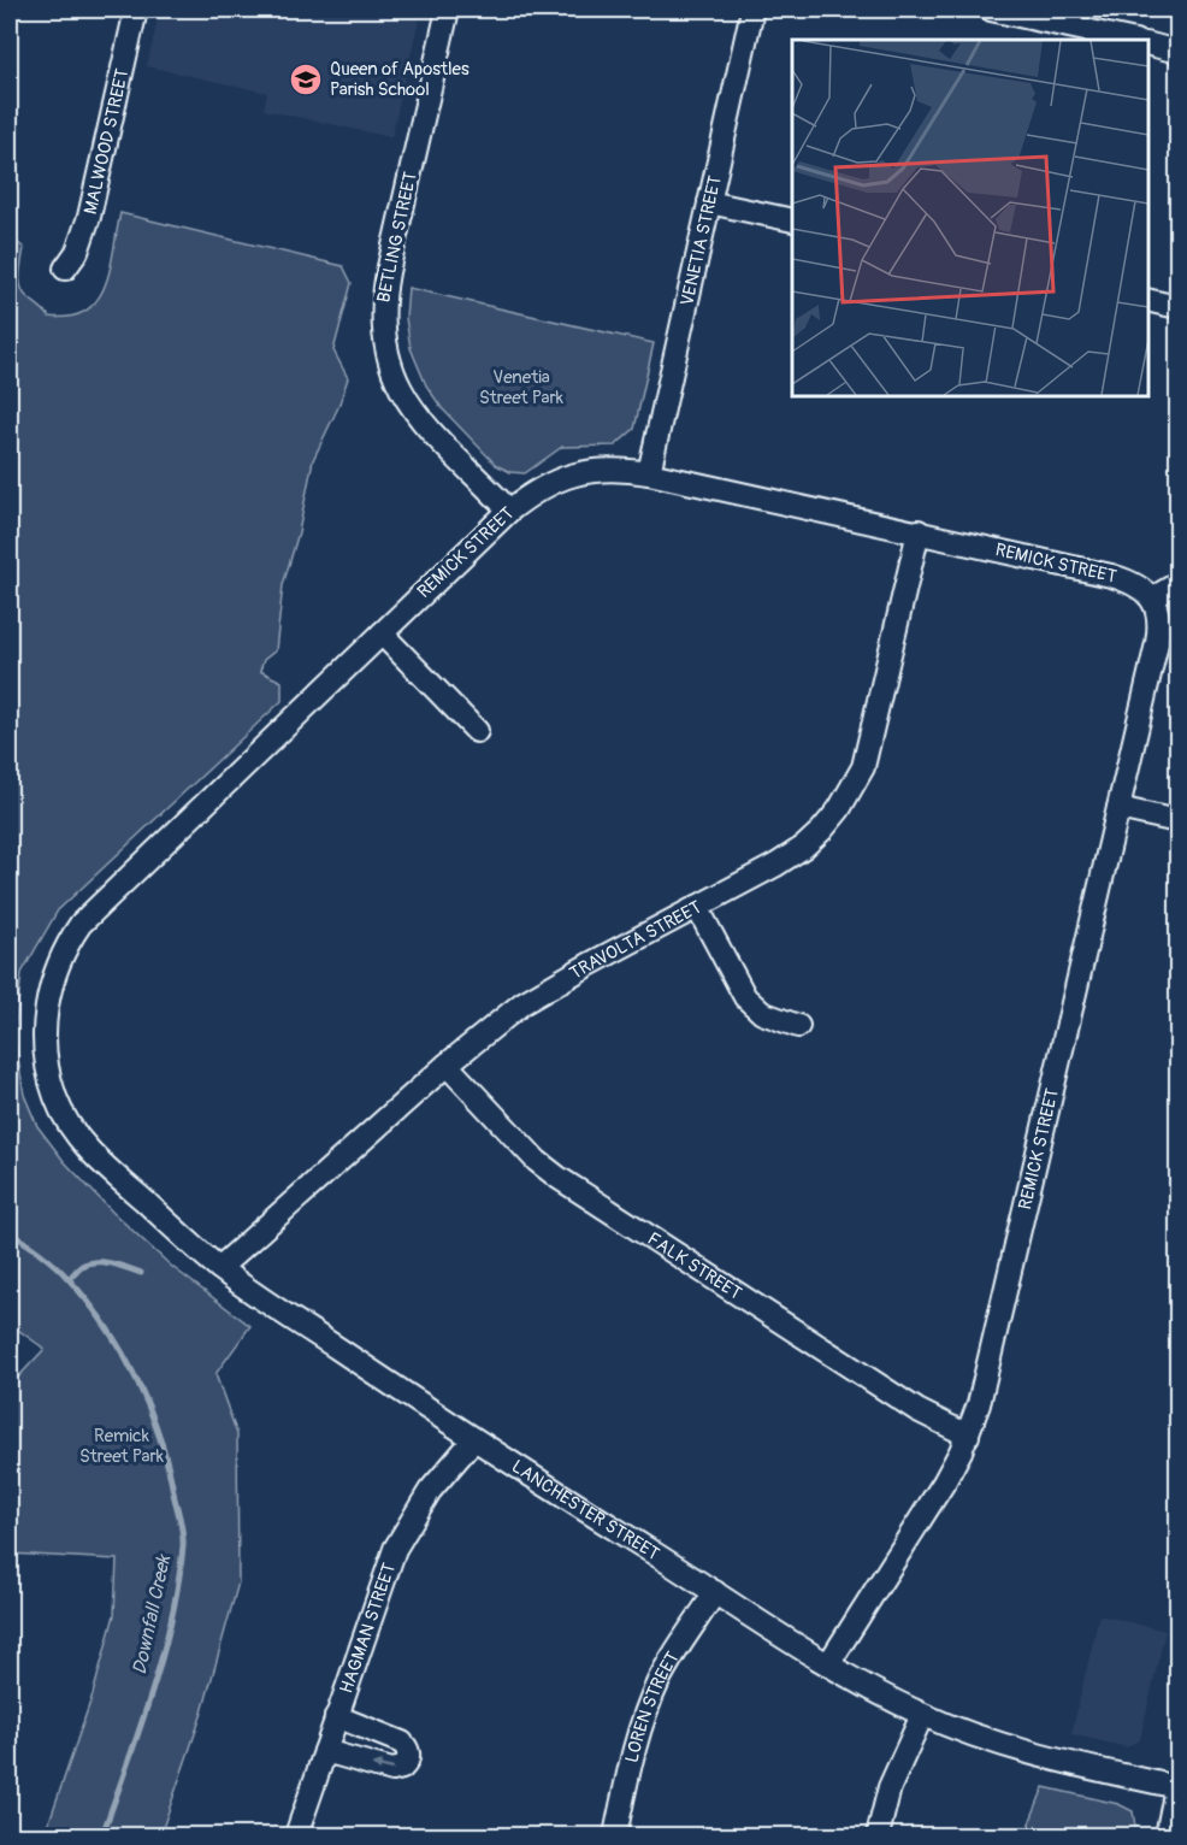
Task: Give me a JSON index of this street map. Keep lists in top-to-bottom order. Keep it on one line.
{"streets":{"street":["MALWOOD STREET","BETLING STREET","VENETIA STREET","REMICK STREET","TRAVOLTA STREET","FALK STREET","LANCHESTER STREET","HAGMAN STREET","LOREN STREET"]},"crossings":[["BETLING STREET","REMICK STREET"],["VENETIA STREET","REMICK STREET"],["REMICK STREET","TRAVOLTA STREET"],["REMICK STREET","FALK STREET"],["REMICK STREET","LANCHESTER STREET"],["TRAVOLTA STREET","FALK STREET"],["TRAVOLTA STREET","LANCHESTER STREET"],["LANCHESTER STREET","HAGMAN STREET"],["LANCHESTER STREET","LOREN STREET"]],"water":["Downfall Creek"],"parks":["Venetia Street Park","Remick Street Park"],"places":{"school or university":["Queen of Apostles Parish School"]}}
